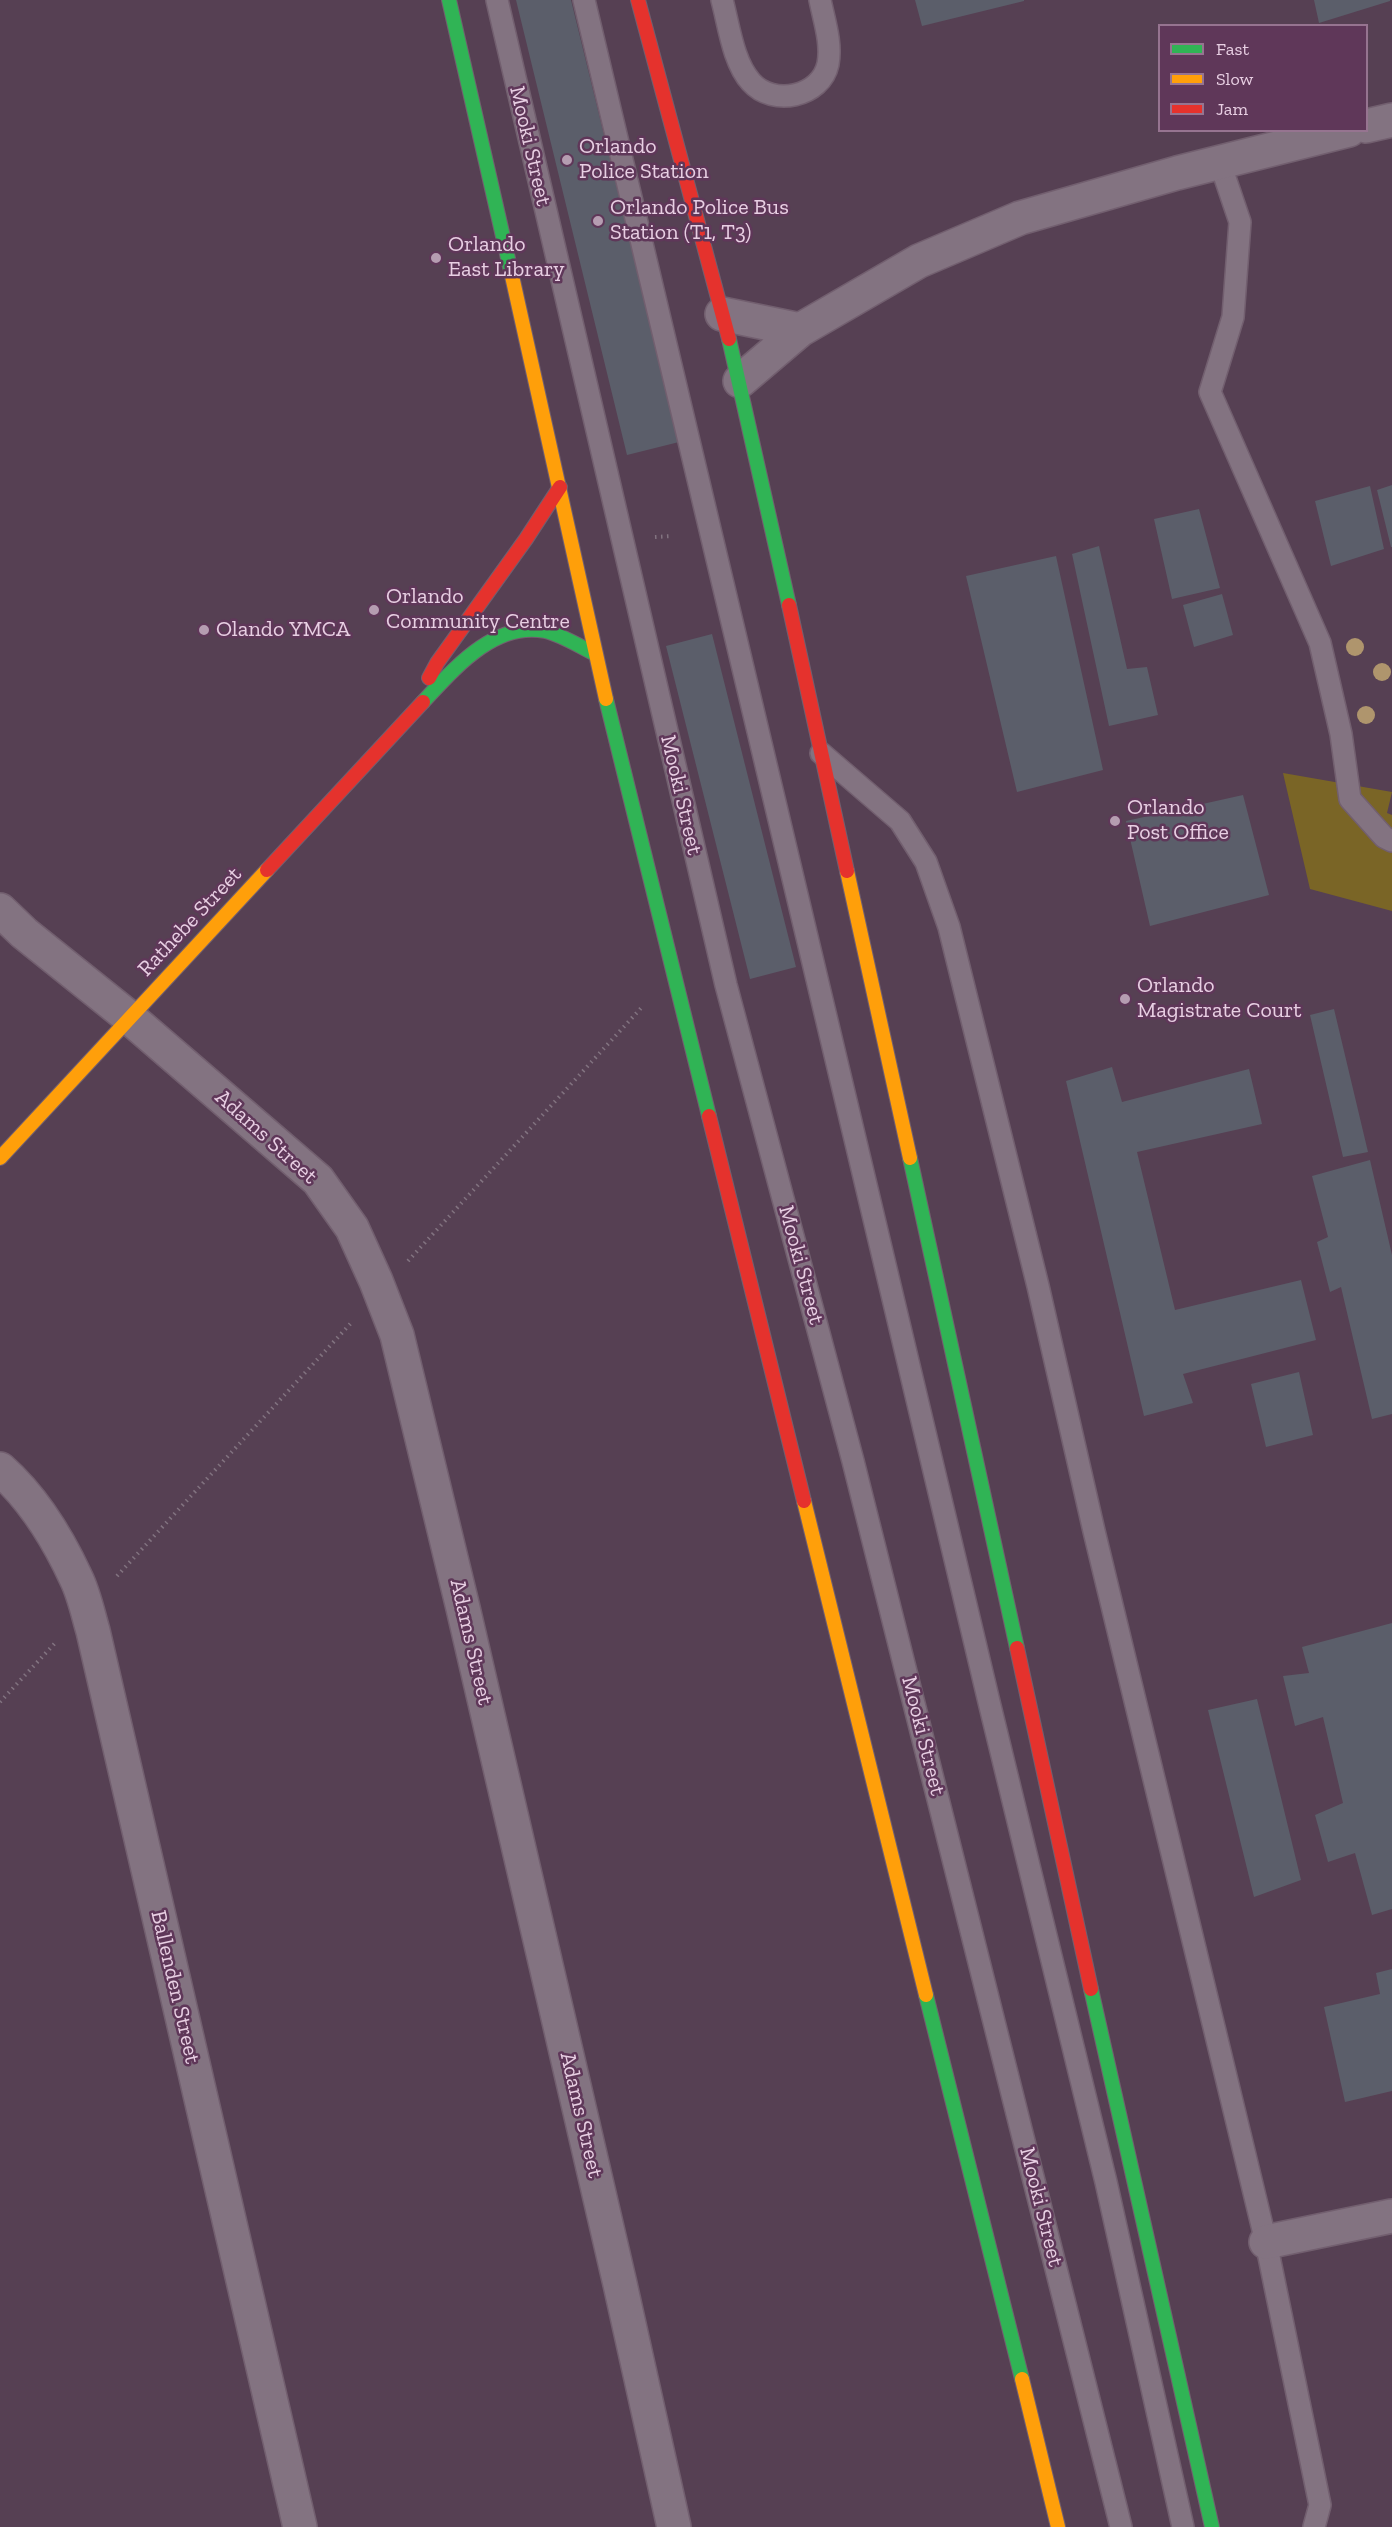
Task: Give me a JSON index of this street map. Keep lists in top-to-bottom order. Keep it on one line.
{"streets":{"main road":["Mooki Street","Rathebe Street"],"street":["Adams Street","Ballenden Street"]},"crossings":[["Mooki Street","Rathebe Street"],["Rathebe Street","Adams Street"]],"places":["Orlando Police Station","Orlando Police Bus Station (T1, T3)","Orlando East Library","Orlando Community Centre","Olando YMCA","Orlando Post Office","Orlando Magistrate Court"],"legend":["Fast","Slow","Jam"]}
